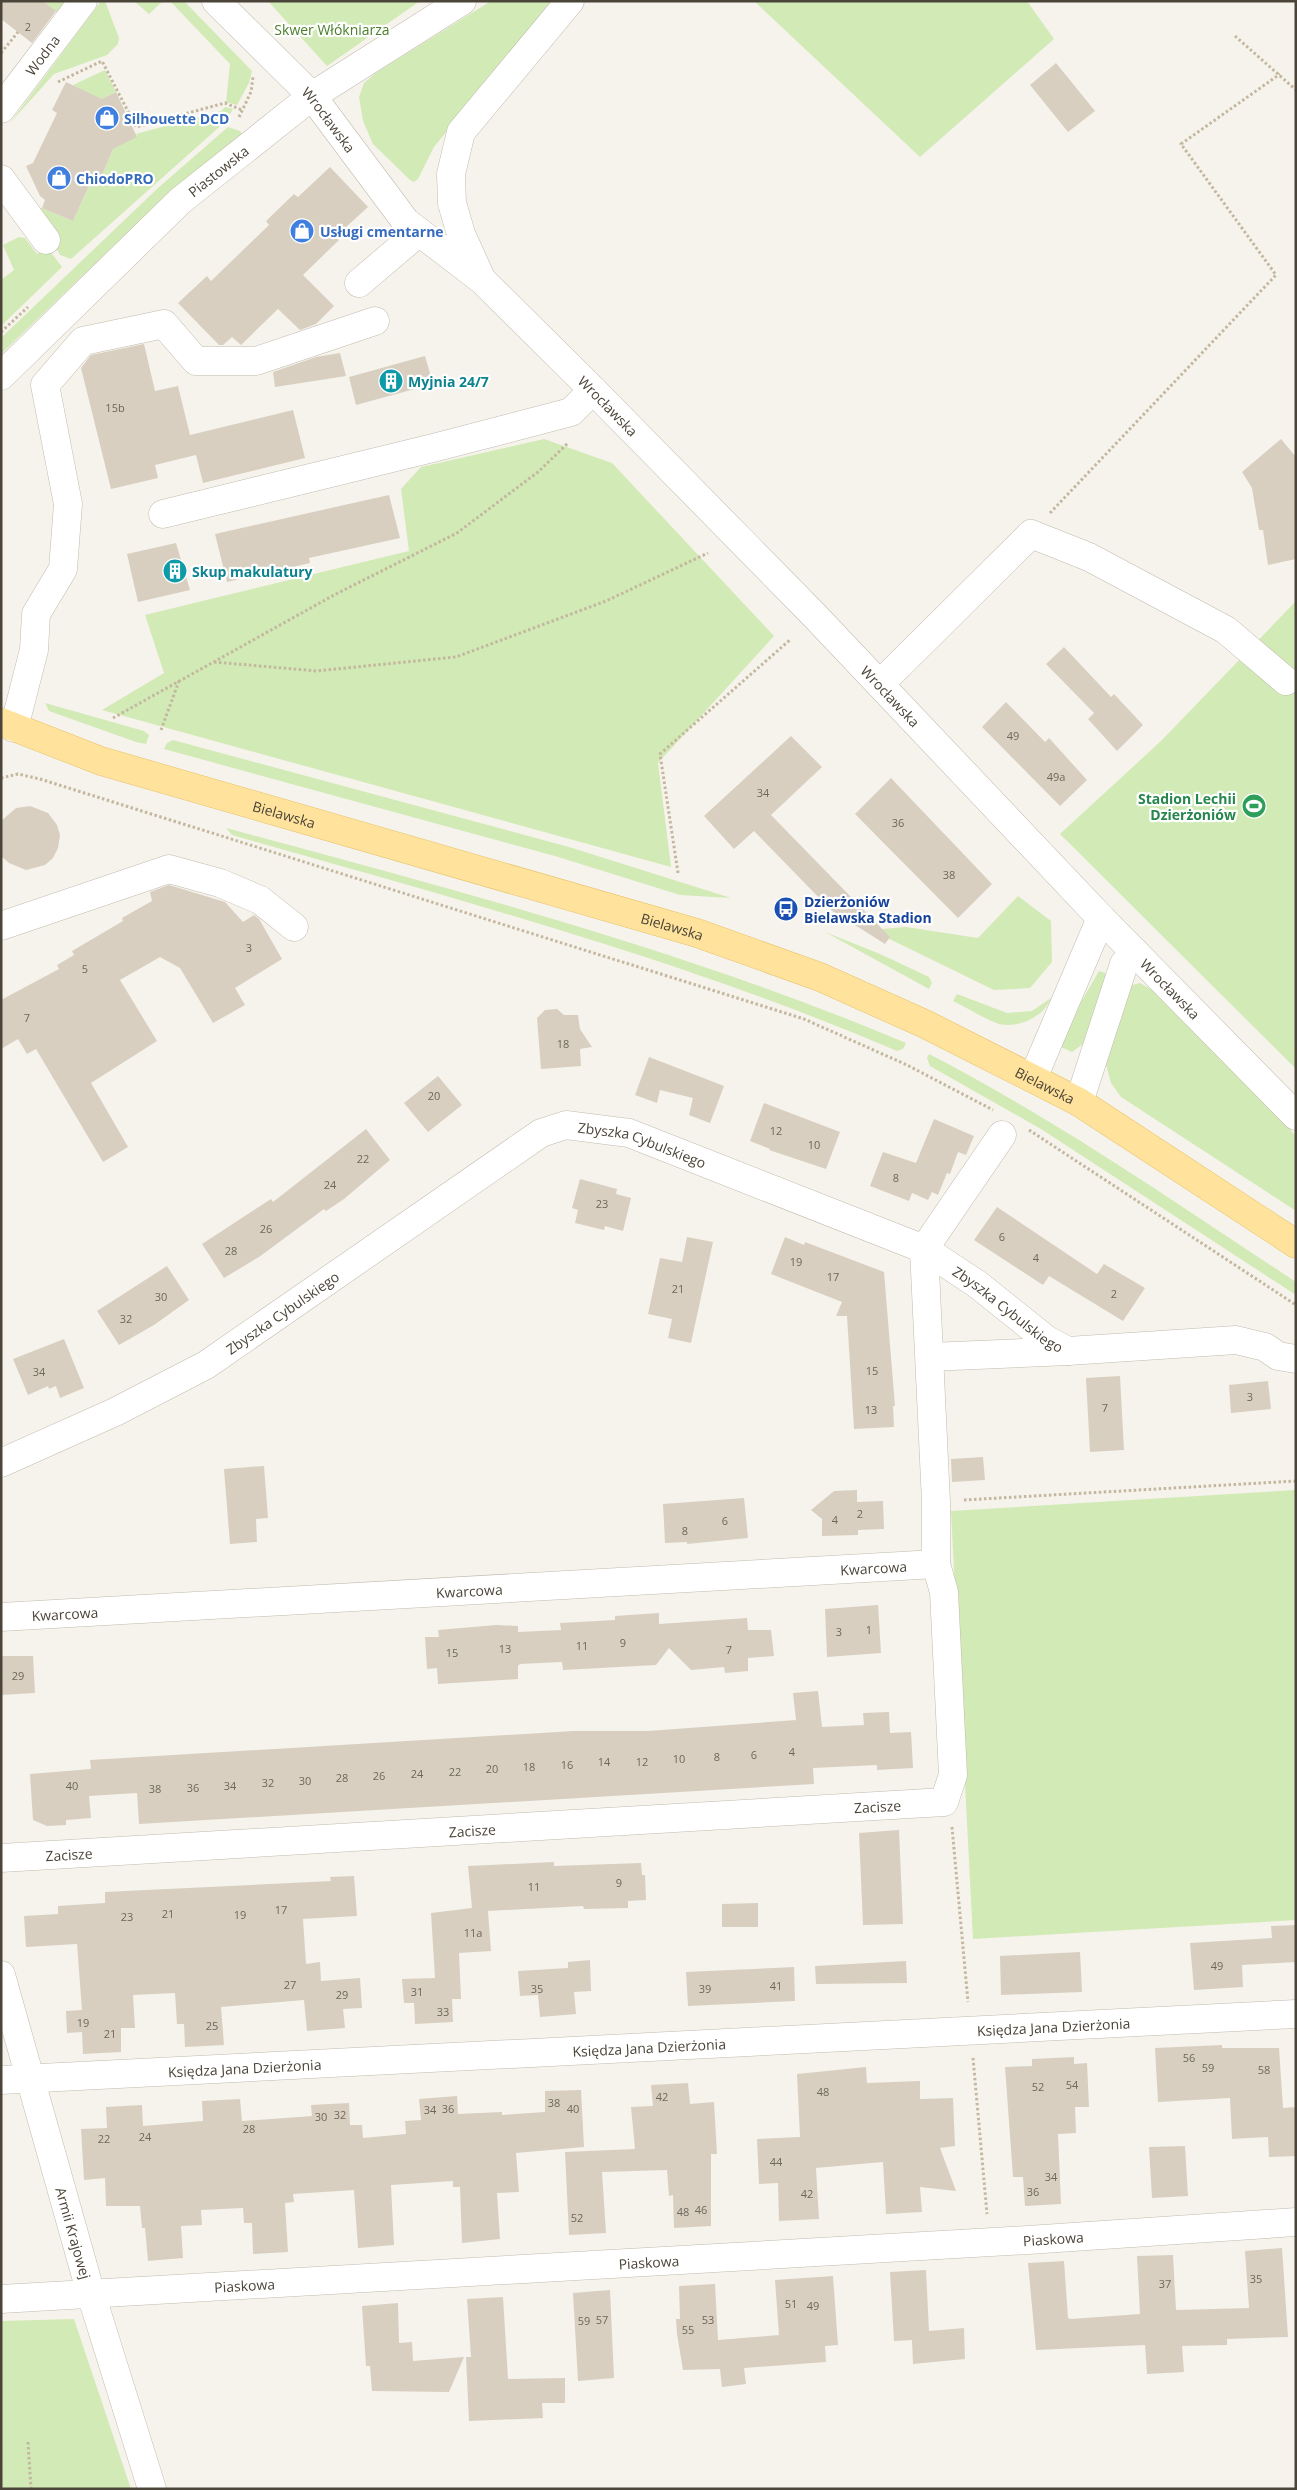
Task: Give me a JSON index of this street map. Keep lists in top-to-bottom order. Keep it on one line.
{"streets":{"main road":["Bielawska"],"street":["Wodna","Wrocławska","Piastowska","Zbyszka Cybulskiego","Kwarcowa","Zacisze","Księdza Jana Dzierżonia","Armii Krajowej","Piaskowa"]},"crossings":[["Wrocławska","Piastowska"],["Kwarcowa","Zacisze"],["Księdza Jana Dzierżonia","Armii Krajowej"],["Armii Krajowej","Piaskowa"]],"parks":["Skwer Włókniarza"],"places":{"shop":["Silhouette DCD","ChiodoPRO","Usługi cmentarne"],"building":["Myjnia 24/7","Skup makulatury"],"sports":["Stadion Lechii Dzierżoniów"],"bus stop":["Dzierżoniów Bielawska Stadion"]},"house_numbers":["2","15b","49","49a","34","36","38","3","5","7","18","20","12","10","22","8","24","23","26","6","28","4","19","17","21","2","30","32","15","34","3","7","13","2","4","6","8","1","3","9","11","13","7","15","29","4","6","8","10","14","12","16","18","20","22","24","26","28","30","32","40","34","36","38","9","11","17","21","19","23","11a","49","27","41","35","39","31","29","33","19","25","21","56","59","58","54","52","48","42","38","36","40","34","32","30","28","24","22","44","34","36","42","46","48","52","35","37","51","49","57","53","59","55"]}
